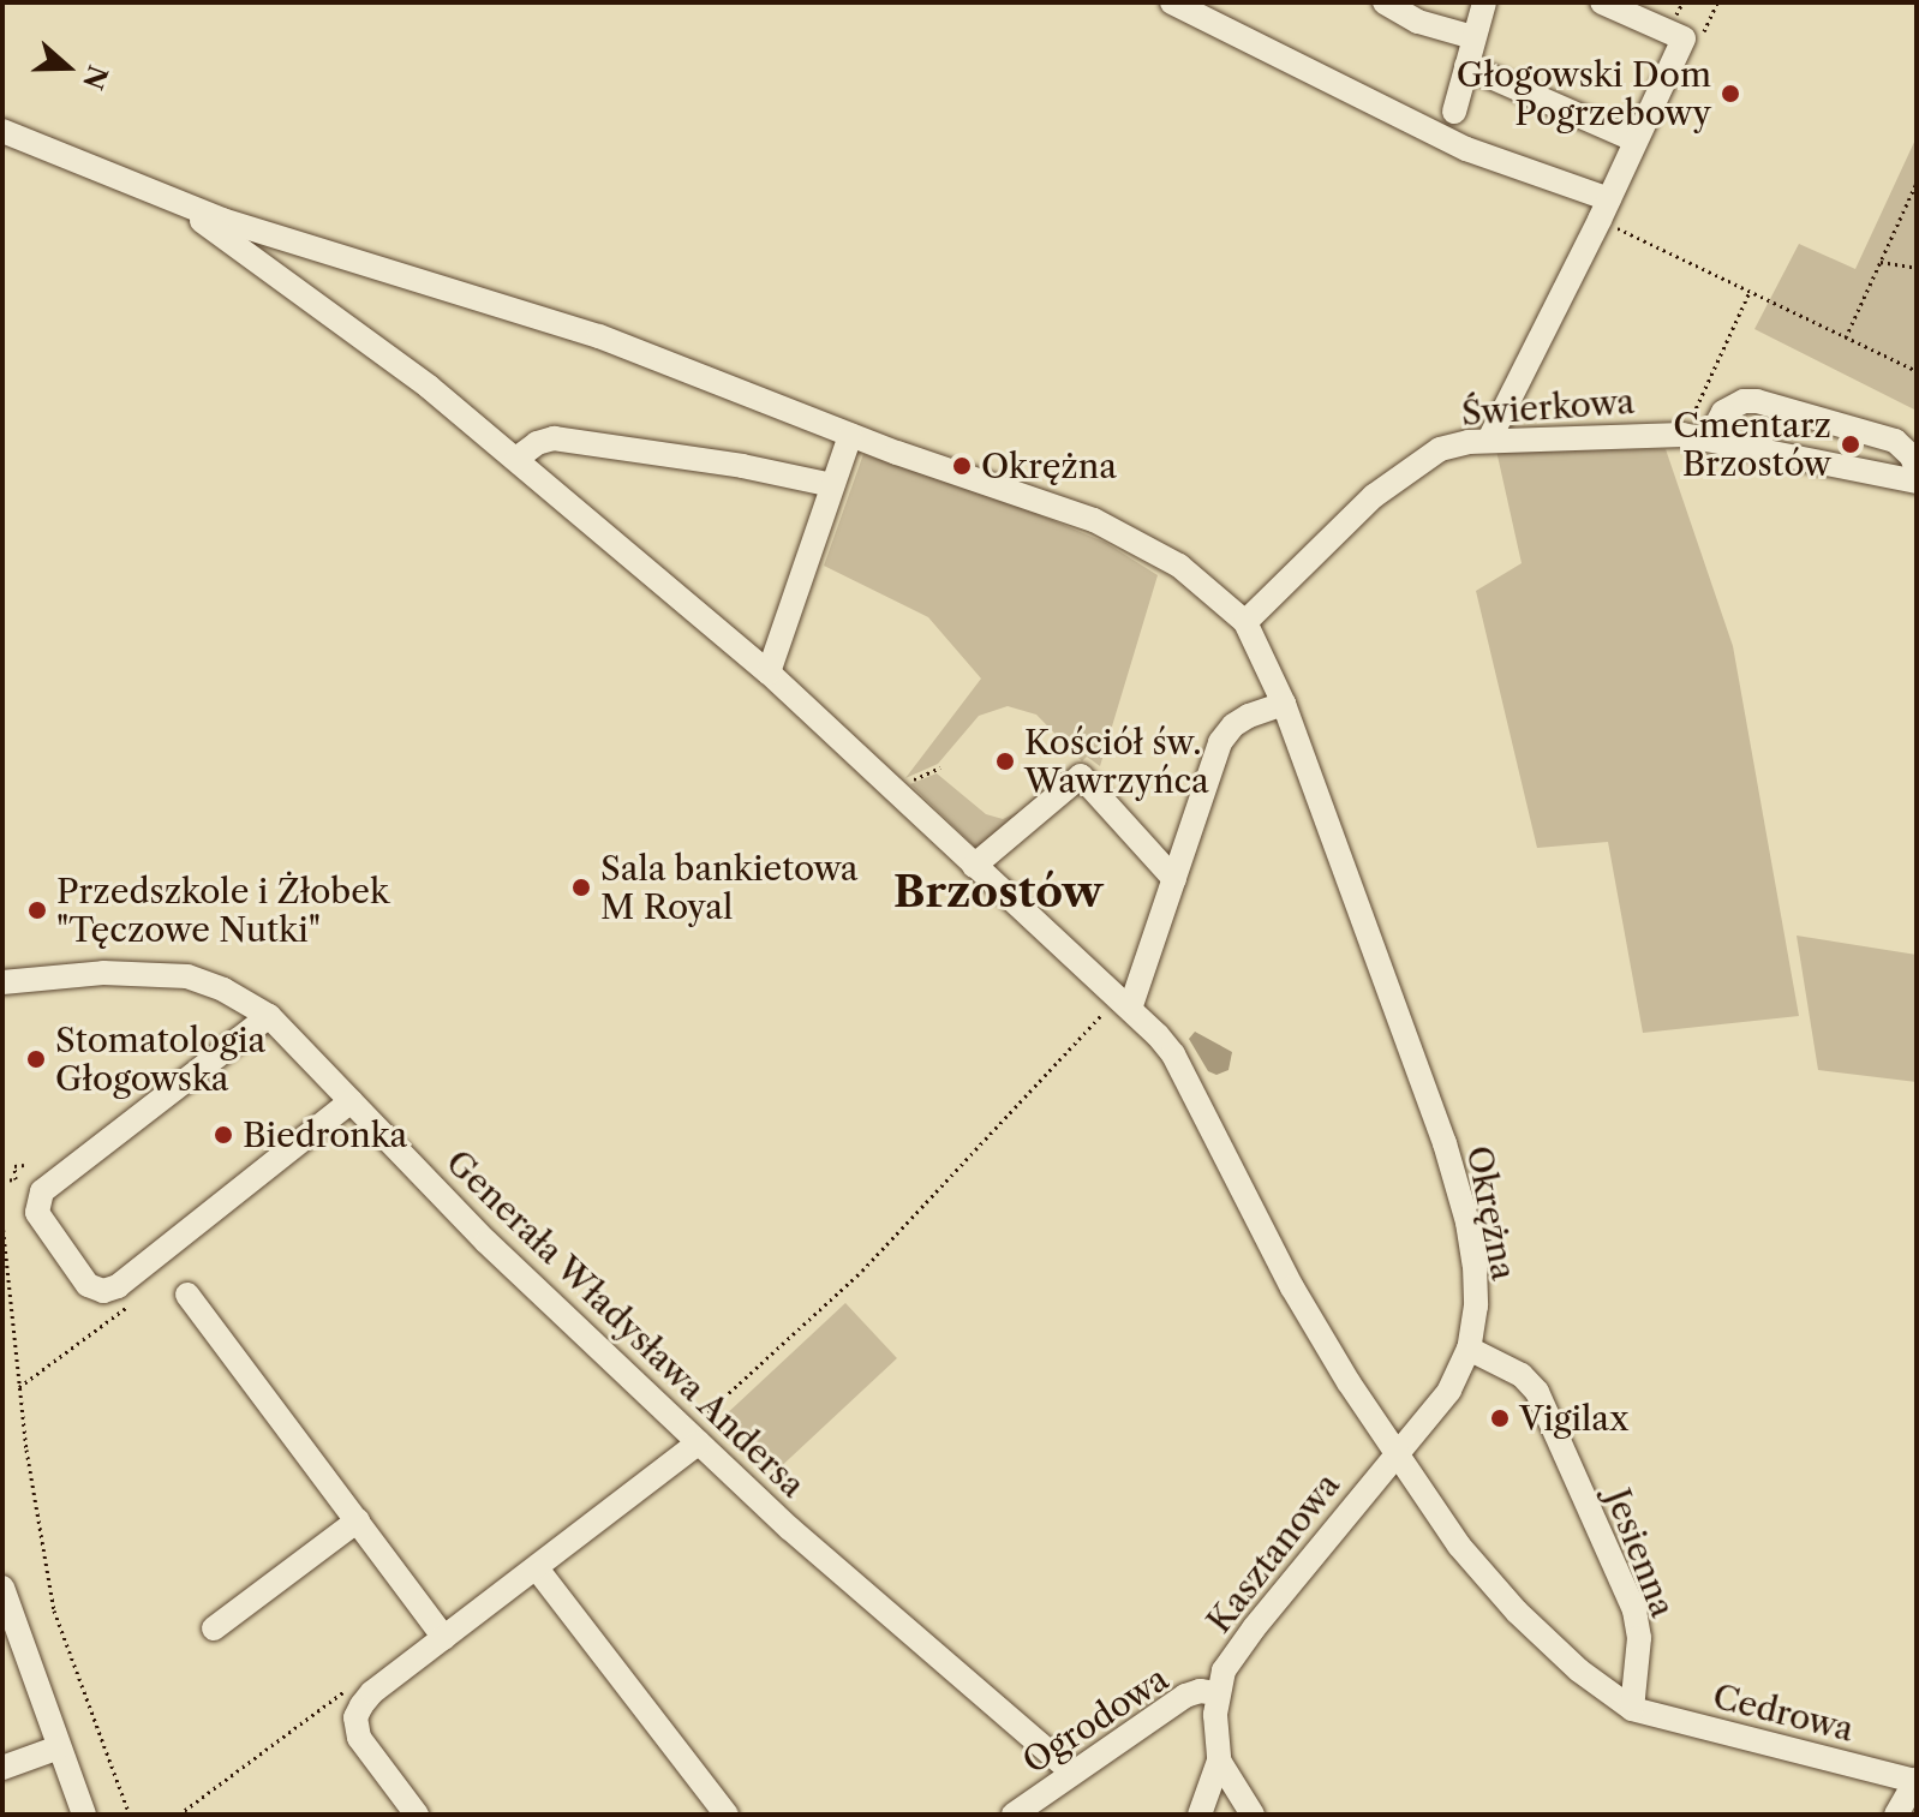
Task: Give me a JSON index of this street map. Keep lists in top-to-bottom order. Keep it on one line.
{"streets":{"street":["Świerkowa","Okrężna","Generała Władysława Andersa","Kasztanowa","Jesienna","Cedrowa","Ogrodowa"]},"crossings":[["Świerkowa","Okrężna"],["Okrężna","Kasztanowa"],["Okrężna","Jesienna"],["Generała Władysława Andersa","Ogrodowa"],["Kasztanowa","Ogrodowa"],["Jesienna","Cedrowa"]],"districts":["Brzostów"],"places":["Głogowski Dom Pogrzebowy","Cmentarz Brzostów","Okrężna","Kościół św. Wawrzyńca","Sala bankietowa M Royal","Przedszkole i Żłobek \"Tęczowe Nutki\"","Stomatologia Głogowska","Biedronka","Vigilax"],"north":"right"}
